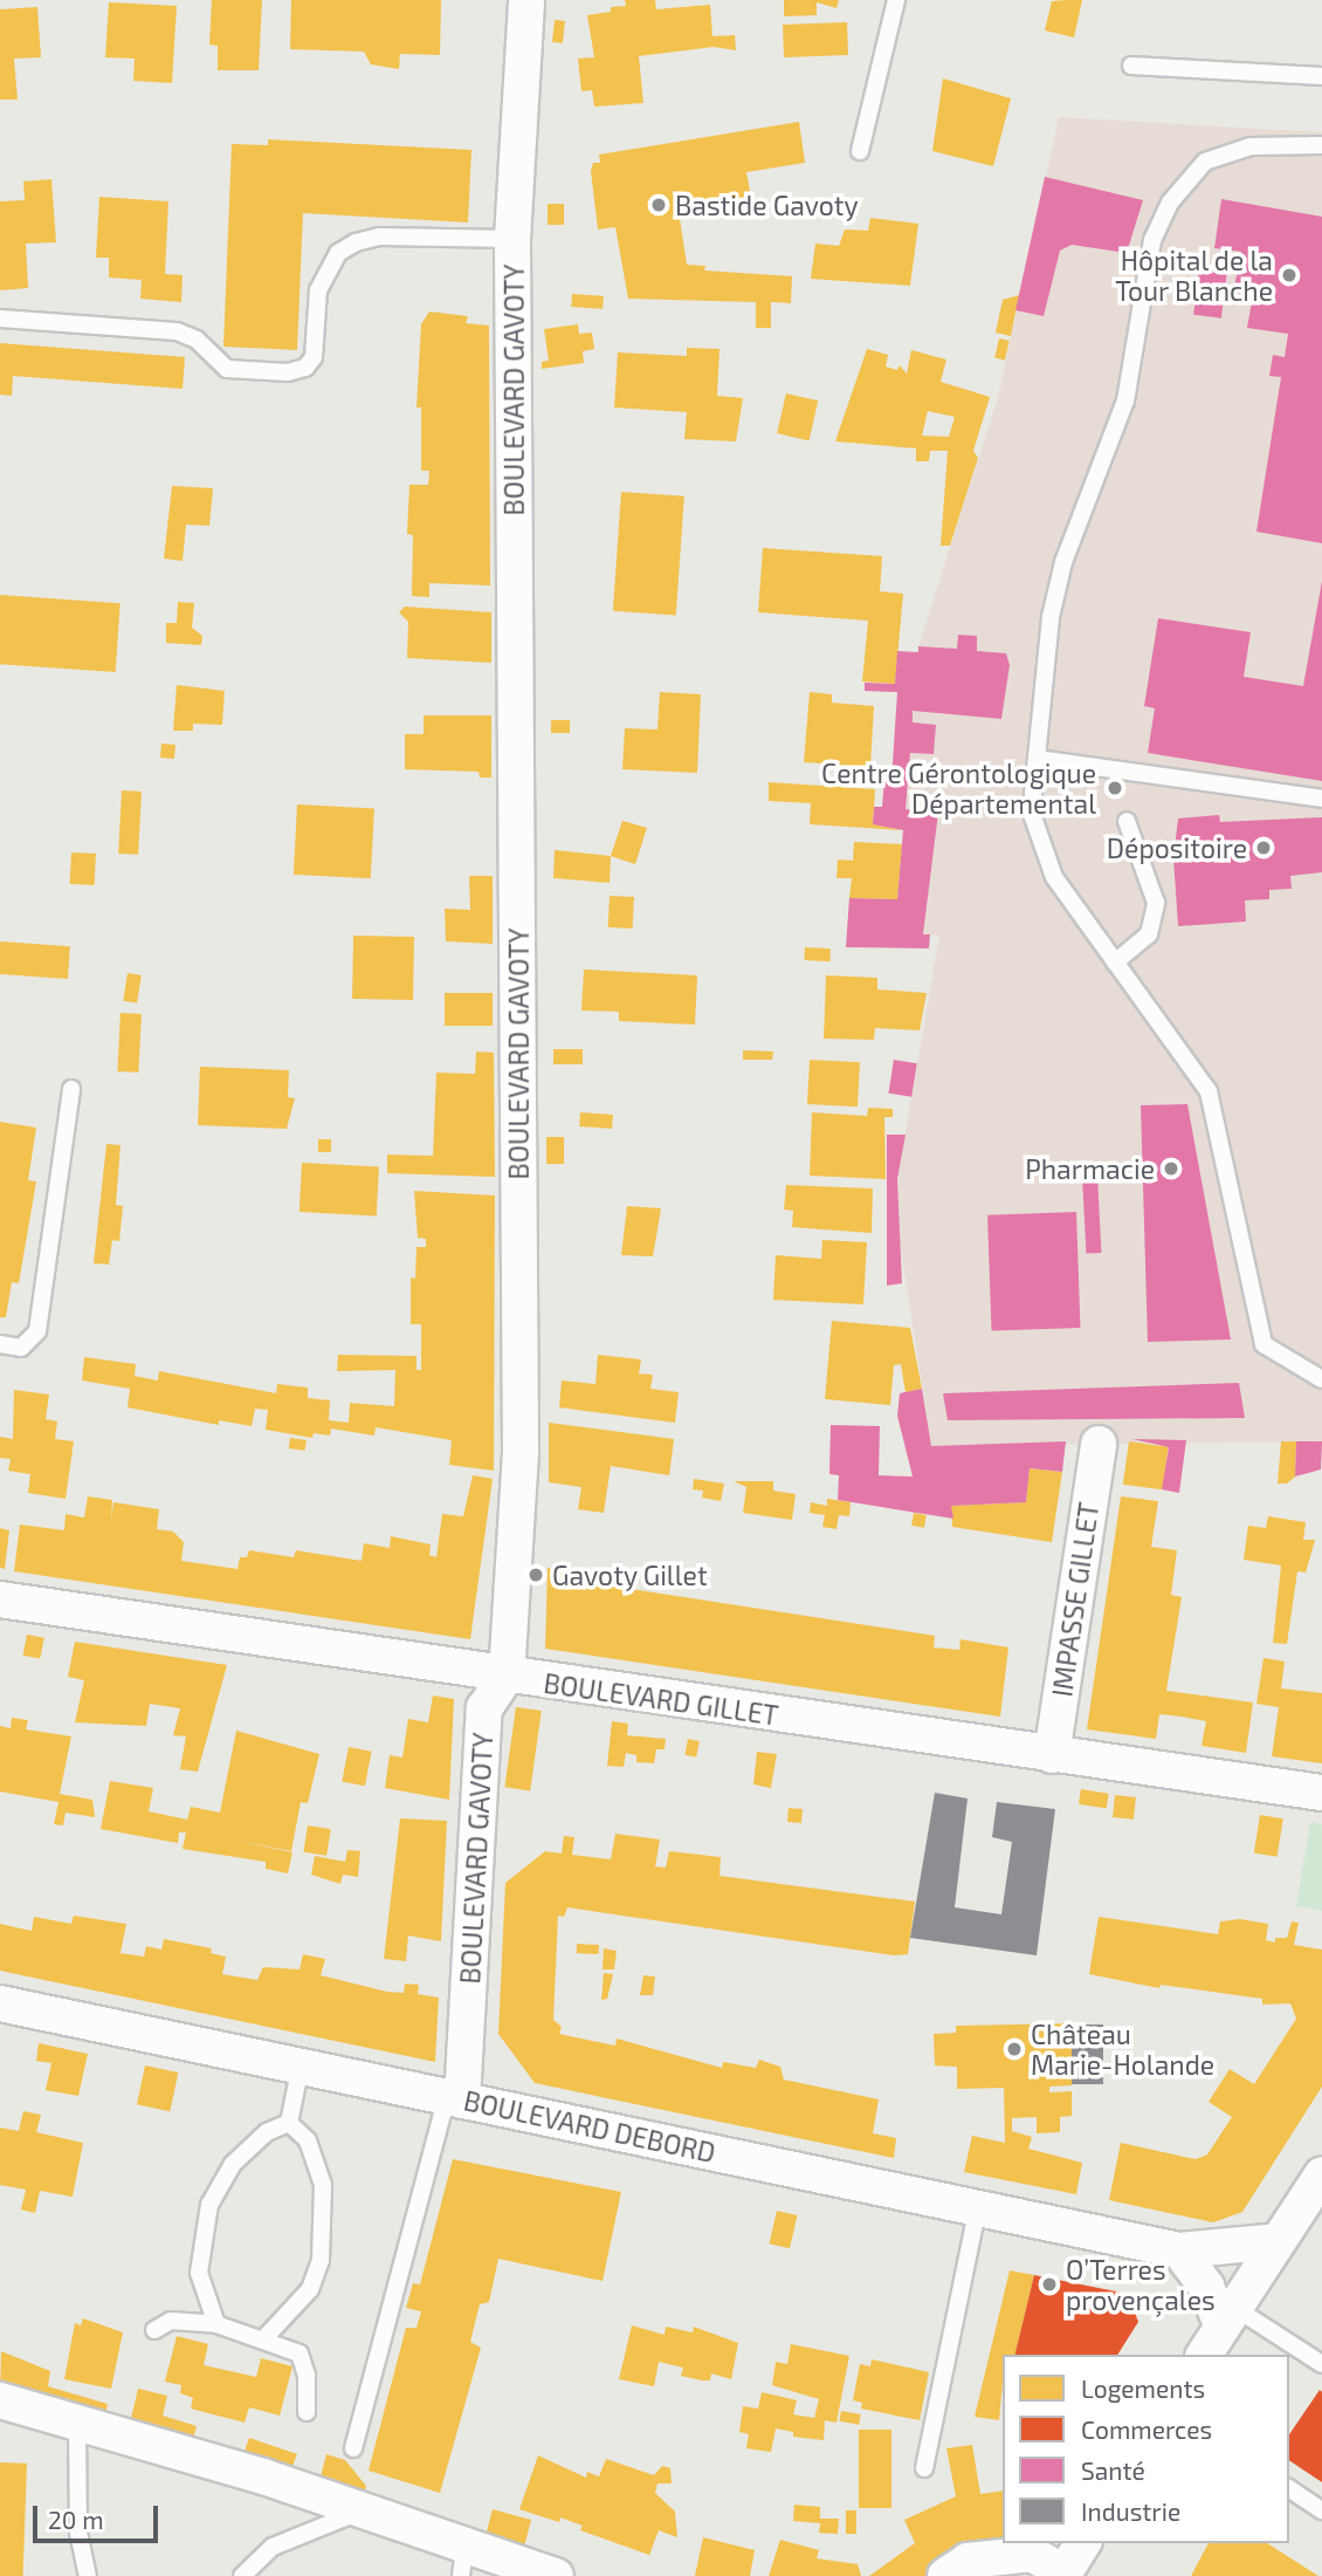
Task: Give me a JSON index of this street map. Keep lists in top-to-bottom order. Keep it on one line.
{"streets":{"street":["BOULEVARD GAVOTY","IMPASSE GILLET","BOULEVARD GILLET","BOULEVARD DEBORD"]},"crossings":[["BOULEVARD GAVOTY","BOULEVARD GILLET"],["BOULEVARD GAVOTY","BOULEVARD DEBORD"],["IMPASSE GILLET","BOULEVARD GILLET"]],"places":["Bastide Gavoty","Hôpital de la Tour Blanche","Centre Gérontologique Départemental","Dépositoire","Pharmacie","Gavoty Gillet","Château Marie-Holande","O’Terres provençales"],"legend":["Logements","Commerces","Santé","Industrie"],"scale_bar":"20 m"}
